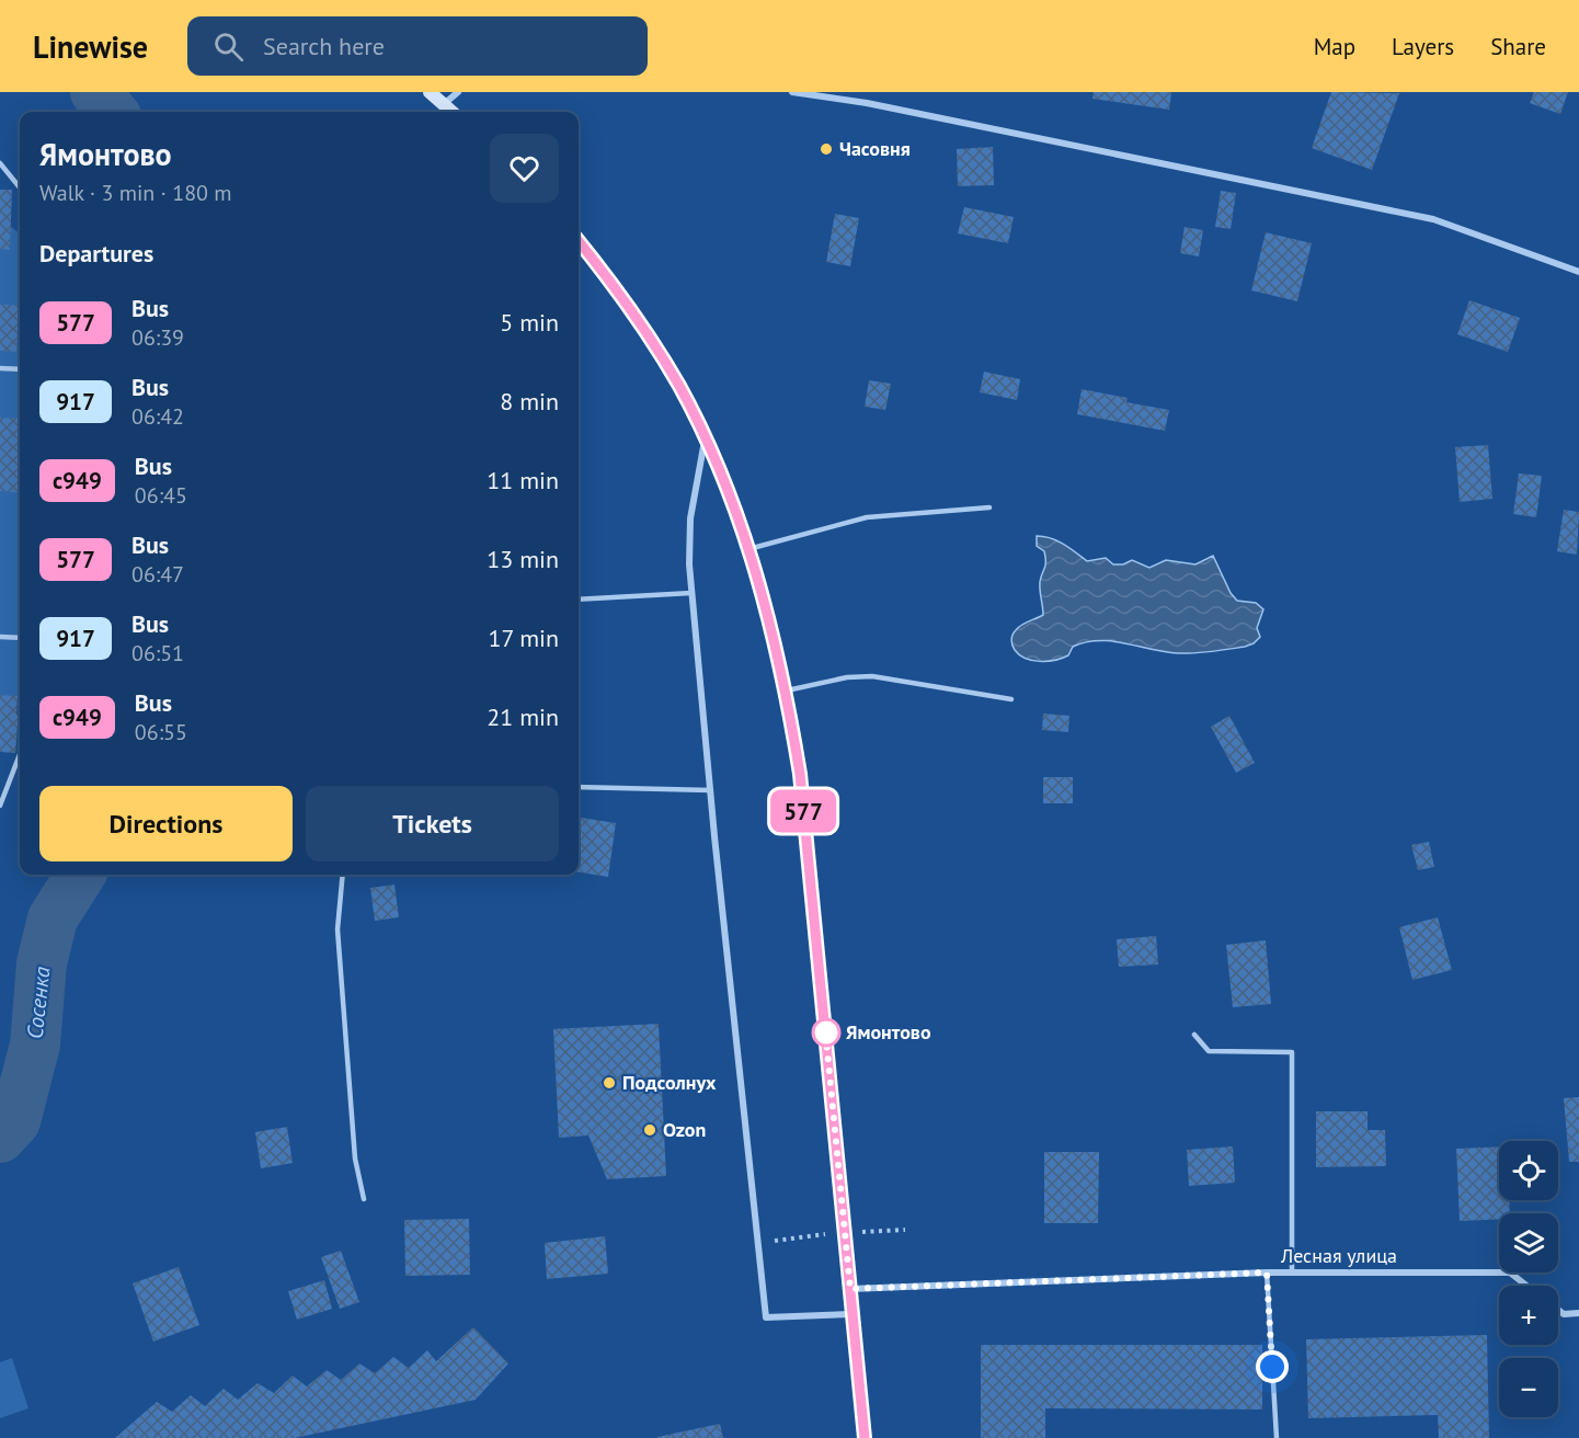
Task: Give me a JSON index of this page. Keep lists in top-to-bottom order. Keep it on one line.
{"streets":{"street":["Лесная улица"]},"water":["Сосенка"],"places":["Часовня","Ямонтово","Подсолнух","Ozon"],"lines":["bus line 577"],"page":{"header":"Linewise","search":"Search here","nav":["Map","Layers","Share"],"on_map":"577","heading":[["Ямонтово","Walk · 3 min · 180 m"],"Departures"],"list":[{"mark":"577","name":"Bus","note":"06:39","value":"5 min"},{"mark":"917","name":"Bus","note":"06:42","value":"8 min"},{"mark":"с949","name":"Bus","note":"06:45","value":"11 min"},{"mark":"577","name":"Bus","note":"06:47","value":"13 min"},{"mark":"917","name":"Bus","note":"06:51","value":"17 min"},{"mark":"с949","name":"Bus","note":"06:55","value":"21 min"}],"buttons":["Directions","Tickets"],"map_buttons":["+","−"]}}
